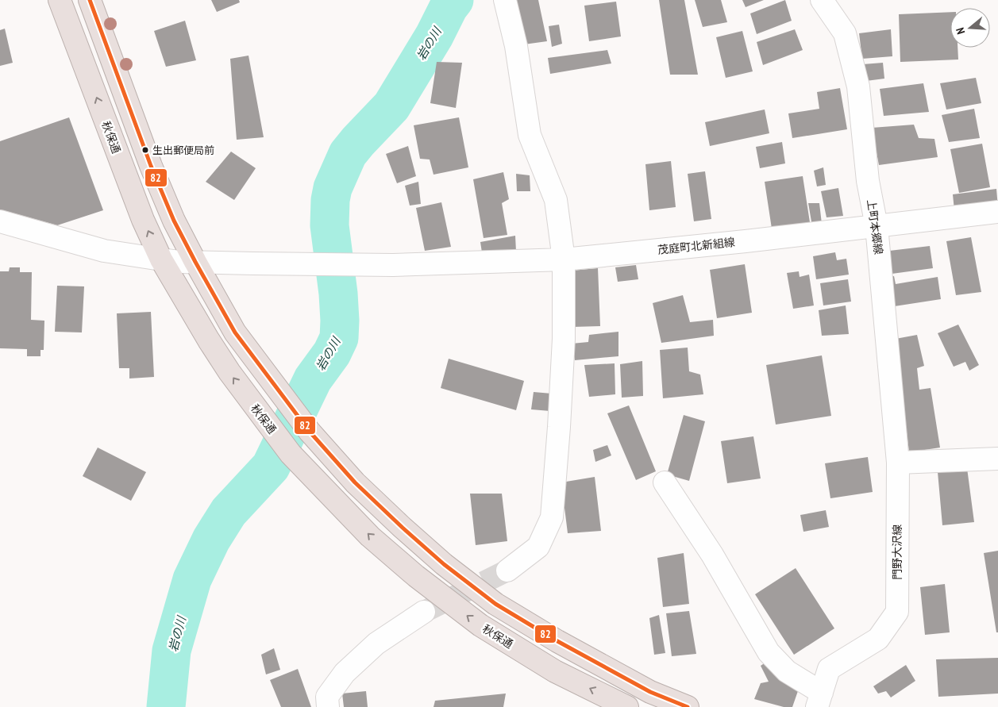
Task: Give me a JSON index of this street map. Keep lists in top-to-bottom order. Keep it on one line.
{"streets":{"highway":["秋保通"],"street":["上町本郷線","茂庭町北新組線","門野大沢線"]},"crossings":[["秋保通","茂庭町北新組線"],["上町本郷線","茂庭町北新組線"],["上町本郷線","門野大沢線"]],"water":["岩の川"],"places":["生出郵便局前"],"lines":["transit line 82"],"north":"left"}
